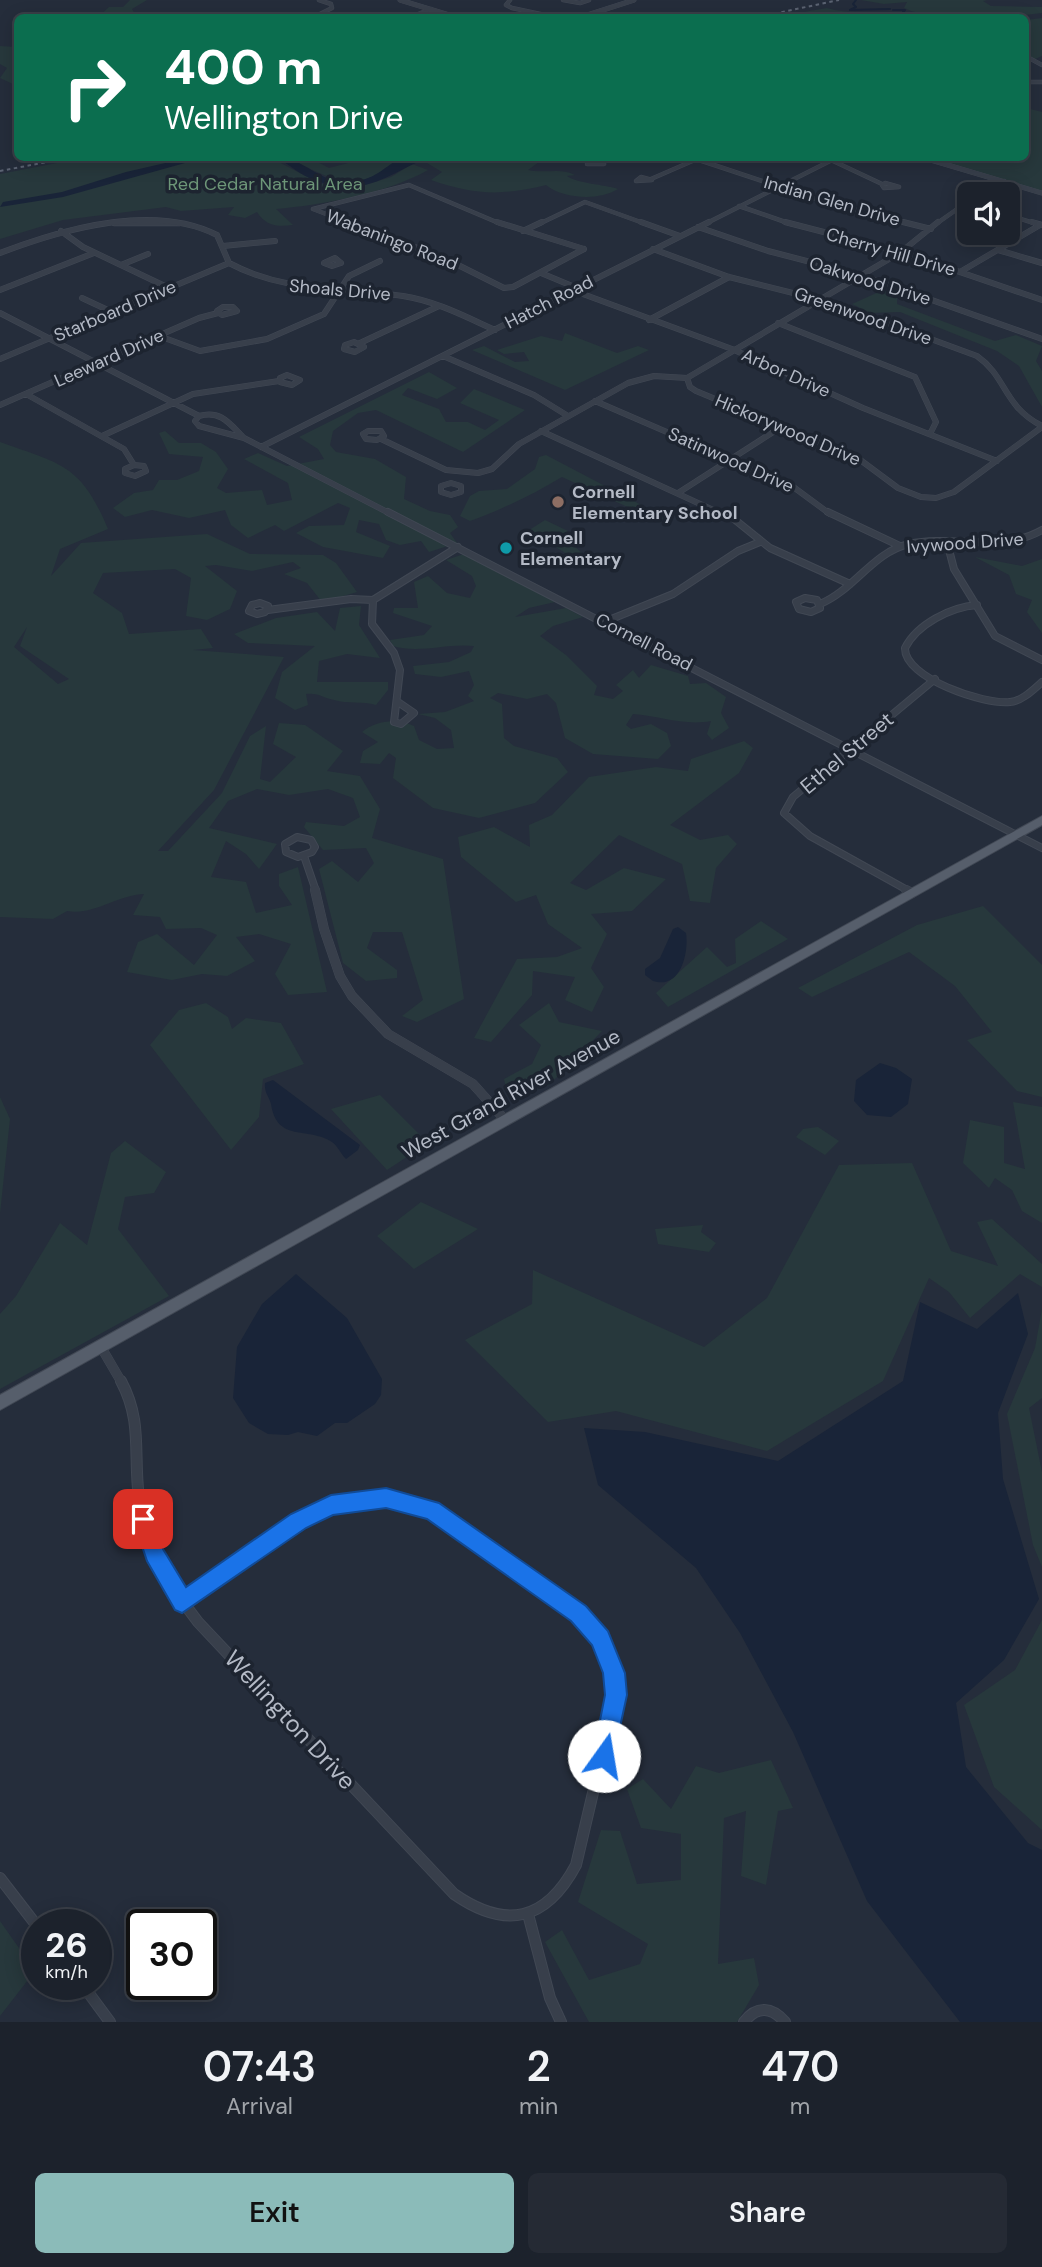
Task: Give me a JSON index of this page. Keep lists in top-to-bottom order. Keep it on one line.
{"streets":{"main road":["West Grand River Avenue"],"street":["Indian Glen Drive","Wabaningo Road","Cherry Hill Drive","Oakwood Drive","Shoals Drive","Hatch Road","Starboard Drive","Greenwood Drive","Leeward Drive","Arbor Drive","Hickorywood Drive","Satinwood Drive","Ivywood Drive","Cornell Road","Ethel Street","Wellington Drive"]},"crossings":[["Indian Glen Drive","Hatch Road"],["Wabaningo Road","Arbor Drive"],["Cherry Hill Drive","Hatch Road"],["Oakwood Drive","Hatch Road"],["Shoals Drive","Hatch Road"],["Shoals Drive","Starboard Drive"],["Hatch Road","Greenwood Drive"],["Hatch Road","Arbor Drive"],["Hatch Road","Cornell Road"],["Starboard Drive","Cornell Road"],["Leeward Drive","Cornell Road"],["Arbor Drive","Hickorywood Drive"],["Satinwood Drive","Ivywood Drive"],["Cornell Road","Ethel Street"],["Cornell Road","West Grand River Avenue"],["Ethel Street","West Grand River Avenue"],["West Grand River Avenue","Wellington Drive"]],"parks":["Red Cedar Natural Area"],"places":["Cornell Elementary School","Cornell Elementary"],"page":{"turn":["400 m","Wellington Drive"],"speed":"26 km/h","limit":"30","eta":["07:43","Arrival","2","min","470","m"],"buttons":["Exit","Share"]}}
